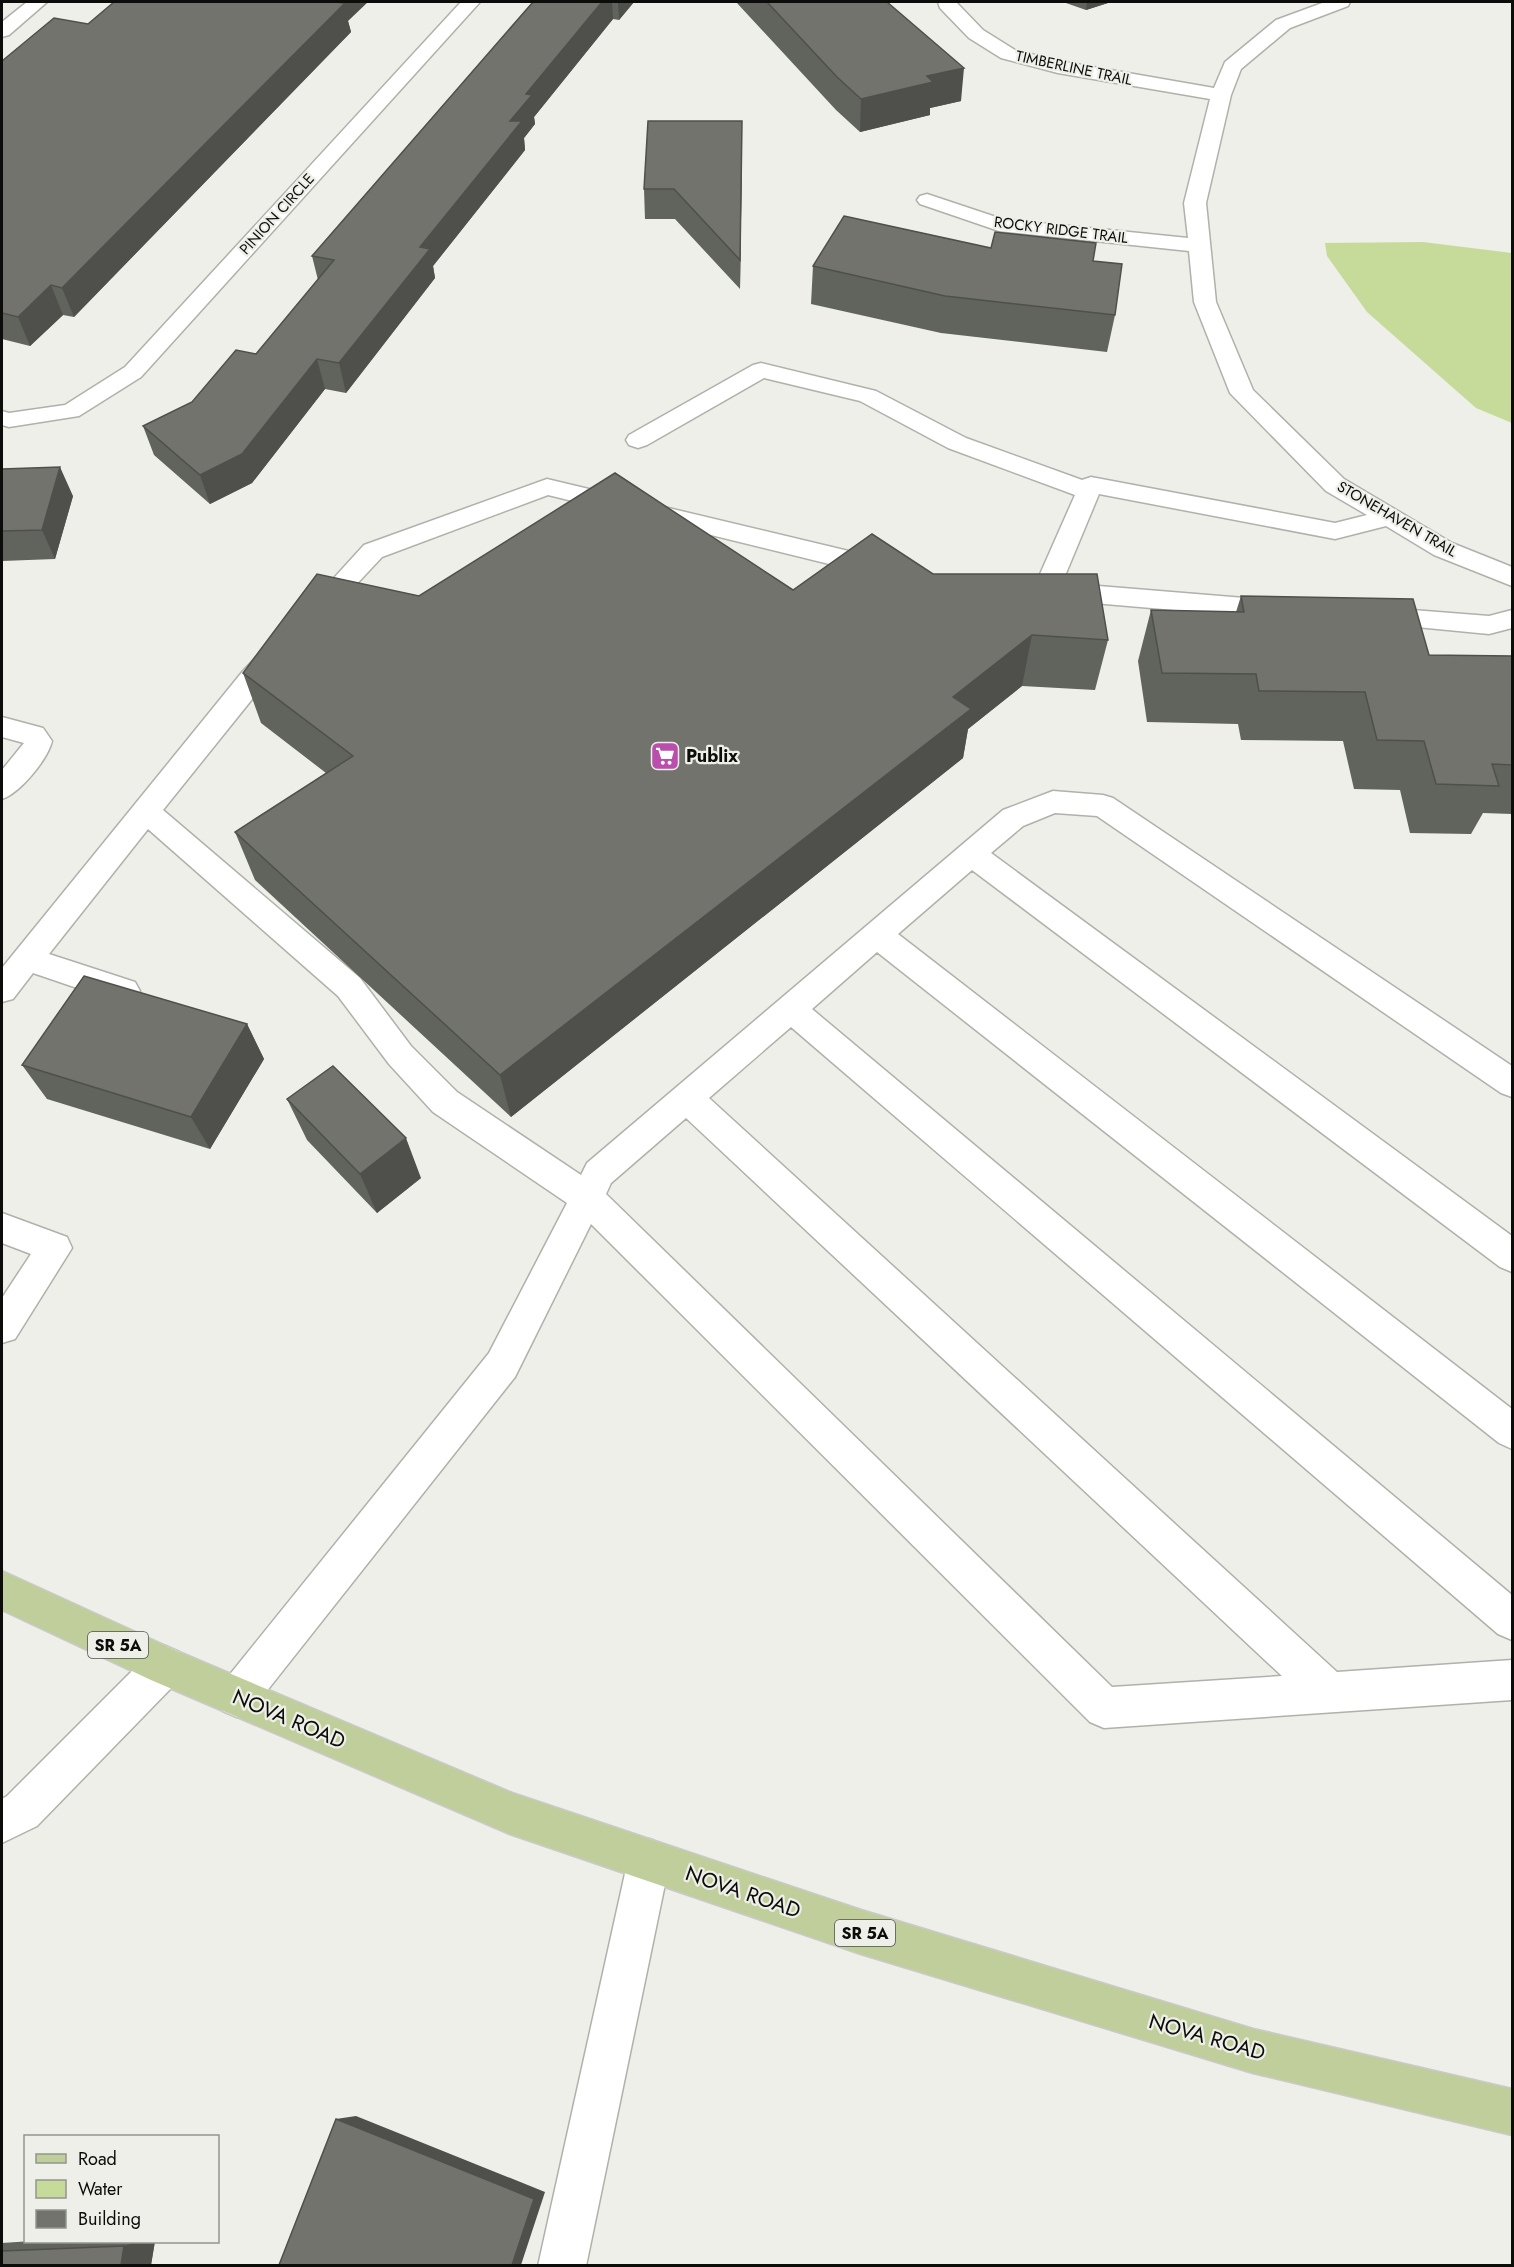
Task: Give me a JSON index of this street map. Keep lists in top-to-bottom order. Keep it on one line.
{"streets":{"main road":["SR 5A","NOVA ROAD"],"street":["TIMBERLINE TRAIL","PINION CIRCLE","ROCKY RIDGE TRAIL","STONEHAVEN TRAIL"]},"crossings":[["TIMBERLINE TRAIL","STONEHAVEN TRAIL"],["ROCKY RIDGE TRAIL","STONEHAVEN TRAIL"]],"places":{"supermarket":["Publix"]},"legend":["Road","Water","Building"]}
